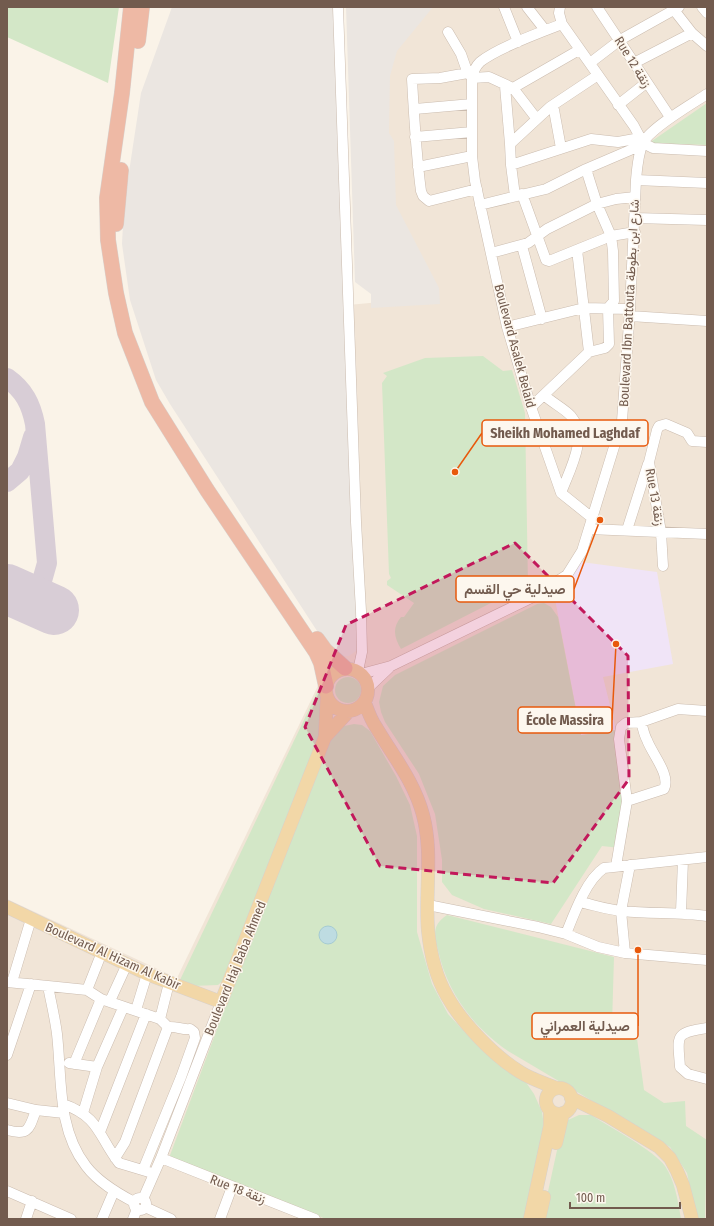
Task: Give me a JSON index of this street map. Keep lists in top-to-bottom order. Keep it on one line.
{"streets":{"main road":["Boulevard Al Hizam Al Kabir","Boulevard Haj Baba Ahmed"],"street":["Rue 12 زنقة","Boulevard Ibn Battouta شارع ابن بطوطة","Boulevard Asalek Belaid","Rue 13 زنقة","Rue 18 زنقة"]},"crossings":[["Boulevard Al Hizam Al Kabir","Boulevard Haj Baba Ahmed"],["Boulevard Haj Baba Ahmed","Rue 18 زنقة"]],"places":["Sheikh Mohamed Laghdaf","صيدلية حي القسم","École Massira","صيدلية العمراني"],"scale_bar":"100 m"}
